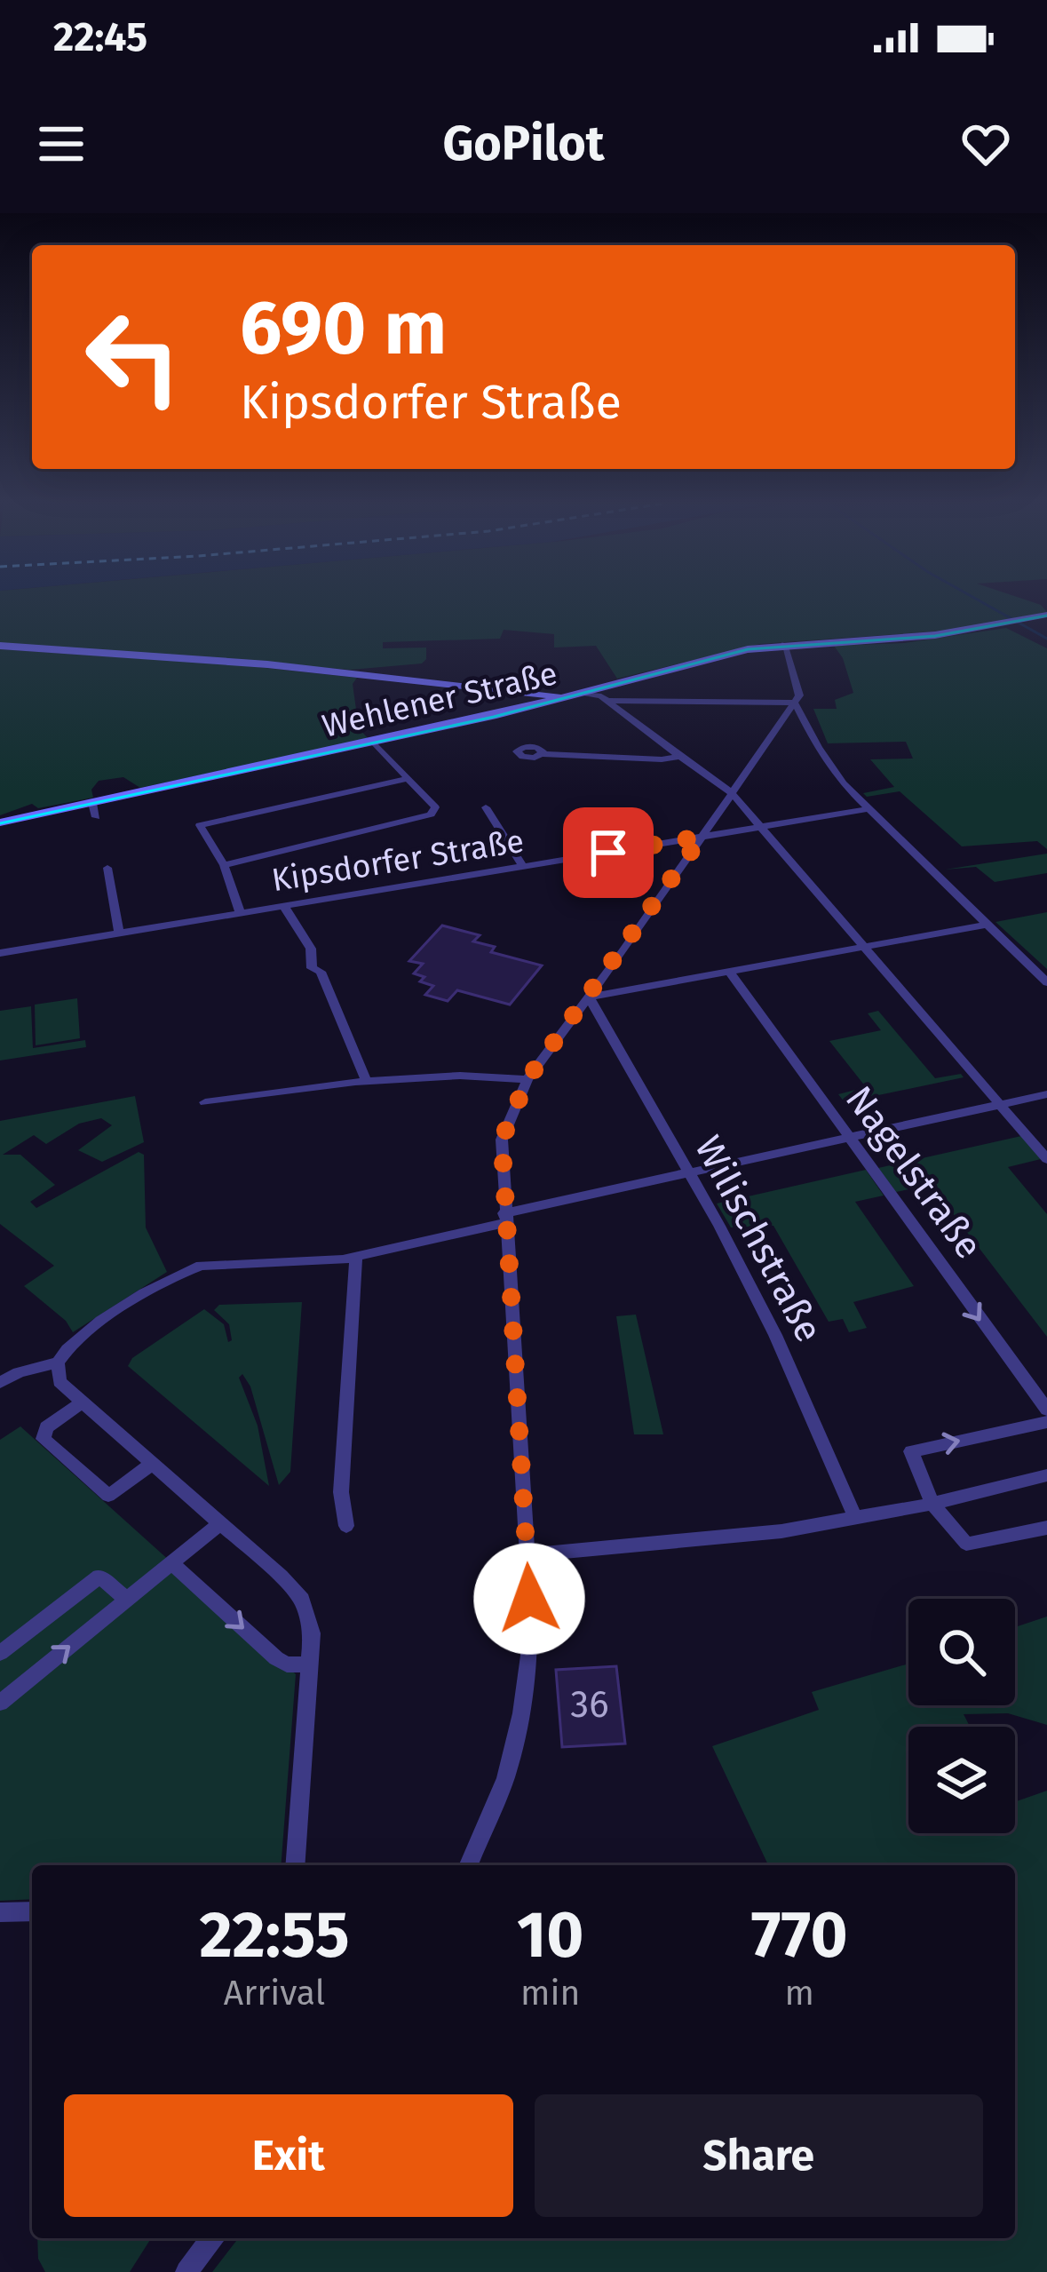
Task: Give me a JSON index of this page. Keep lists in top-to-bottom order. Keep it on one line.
{"streets":{"main road":["Wehlener Straße"],"street":["Kipsdorfer Straße","Nagelstraße","Wilischstraße"]},"one_way":["Nagelstraße"],"house_numbers":["36"],"page":{"status":"22:45","header":"GoPilot","turn":["690 m","Kipsdorfer Straße"],"eta":["22:55","Arrival","10","min","770","m"],"buttons":["Exit","Share"]}}
